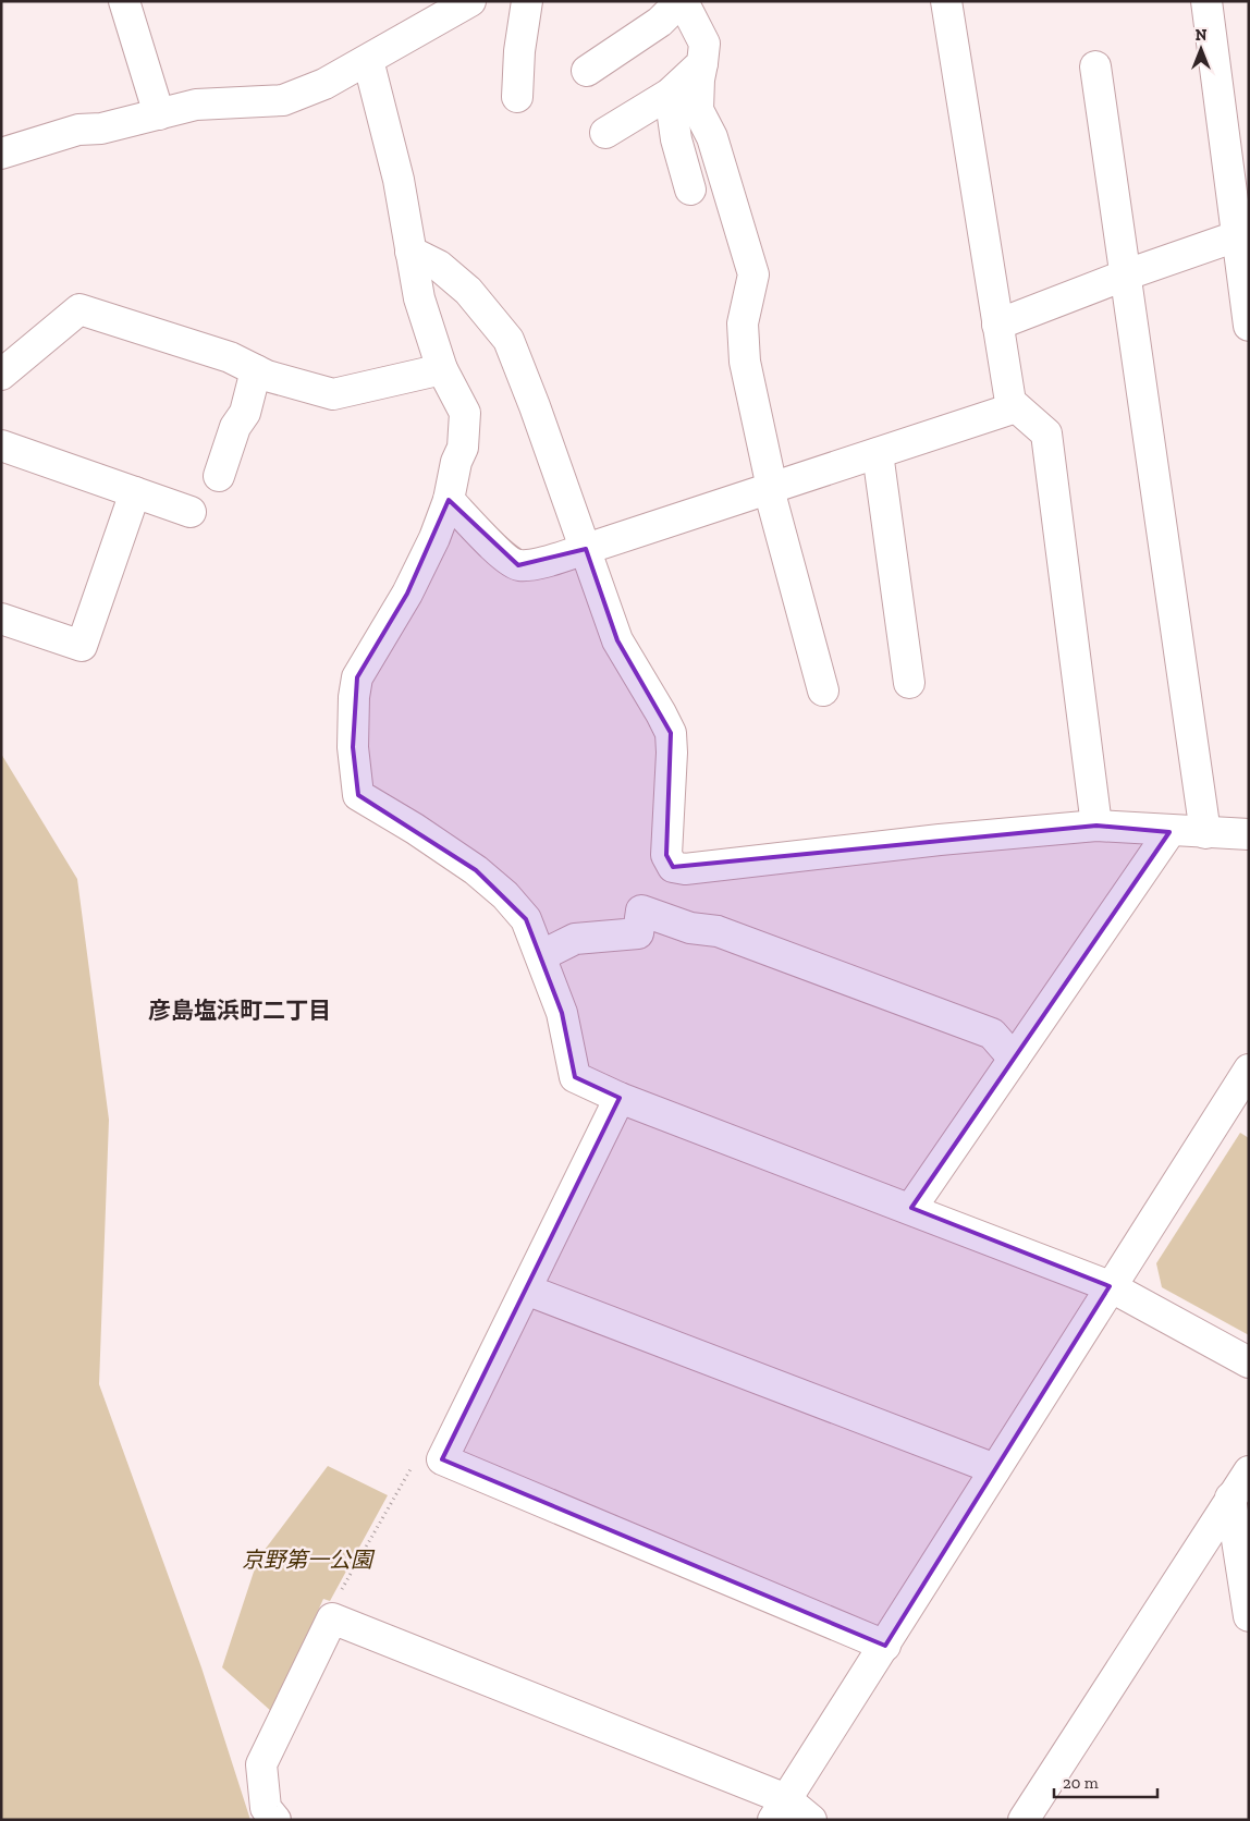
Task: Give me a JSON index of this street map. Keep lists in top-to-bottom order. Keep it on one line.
{"districts":["彦島塩浜町二丁目"],"parks":["京野第一公園"],"scale_bar":"20 m","north":"top"}
